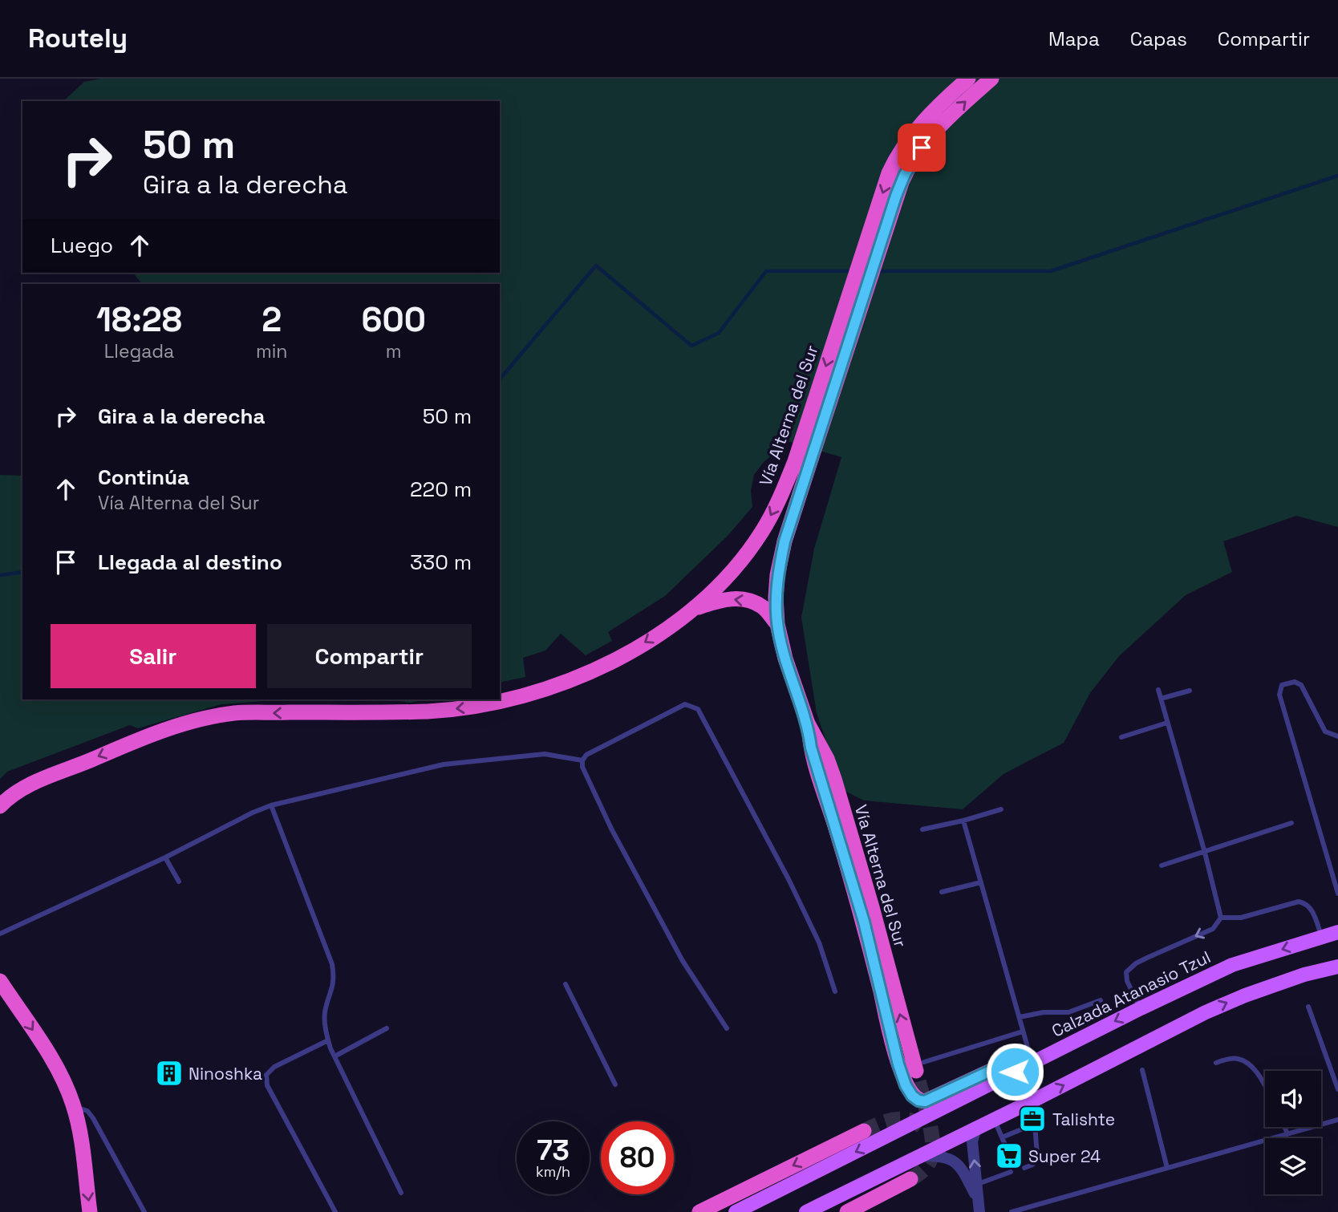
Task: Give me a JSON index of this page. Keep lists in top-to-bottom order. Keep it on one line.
{"streets":{"highway":["Vía Alterna del Sur"],"main road":["Calzada Atanasio Tzul"]},"places":{"building":["Ninoshka"],"office":["Talishte"],"supermarket":["Super 24"]},"page":{"header":"Routely","nav":["Mapa","Capas","Compartir"],"turn":["50 m","Gira a la derecha"],"then":"Luego","eta":["18:28","Llegada","2","min","600","m"],"list":[{"name":"Gira a la derecha","value":"50 m"},{"name":"Continúa","note":"Vía Alterna del Sur","value":"220 m"},{"name":"Llegada al destino","value":"330 m"}],"buttons":["Salir","Compartir"],"speed":"73 km/h","limit":"80"}}
